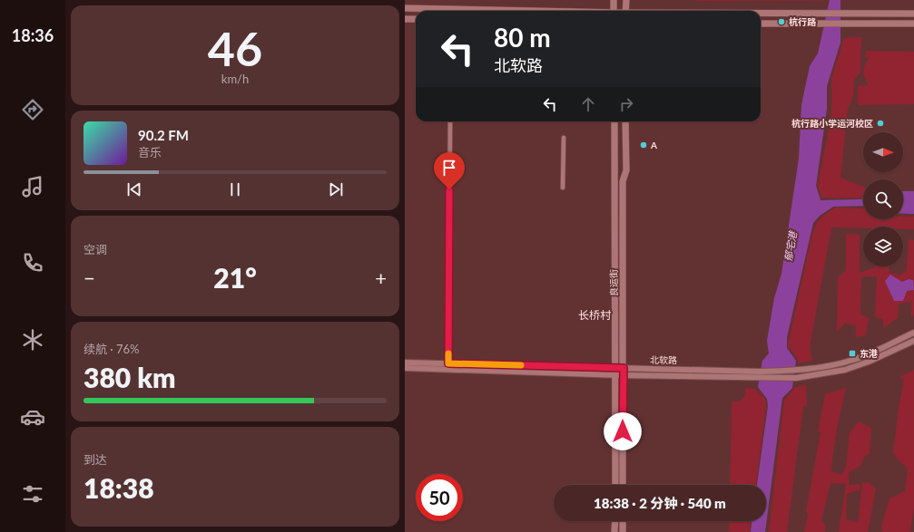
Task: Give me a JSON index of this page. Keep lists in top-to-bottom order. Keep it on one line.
{"streets":{"main road":["良运街"],"street":["北软路"]},"crossings":[["良运街","北软路"]],"districts":["长桥村"],"water":["郁宅港"],"places":{"other":["杭行路","杭行路小学运河校区","A"],"transit":["东港"]},"north":"right","page":{"tabs":"18:36","tile":[["46","km/h"],"空调",["续航 · 76%","380 km"],["到达","18:38"]],"turn":["80 m","北软路"],"song":["90.2 FM","音乐"],"heat":["−","21°","+"],"limit":"50","trip":"18:38 · 2 分钟 · 540 m"}}
